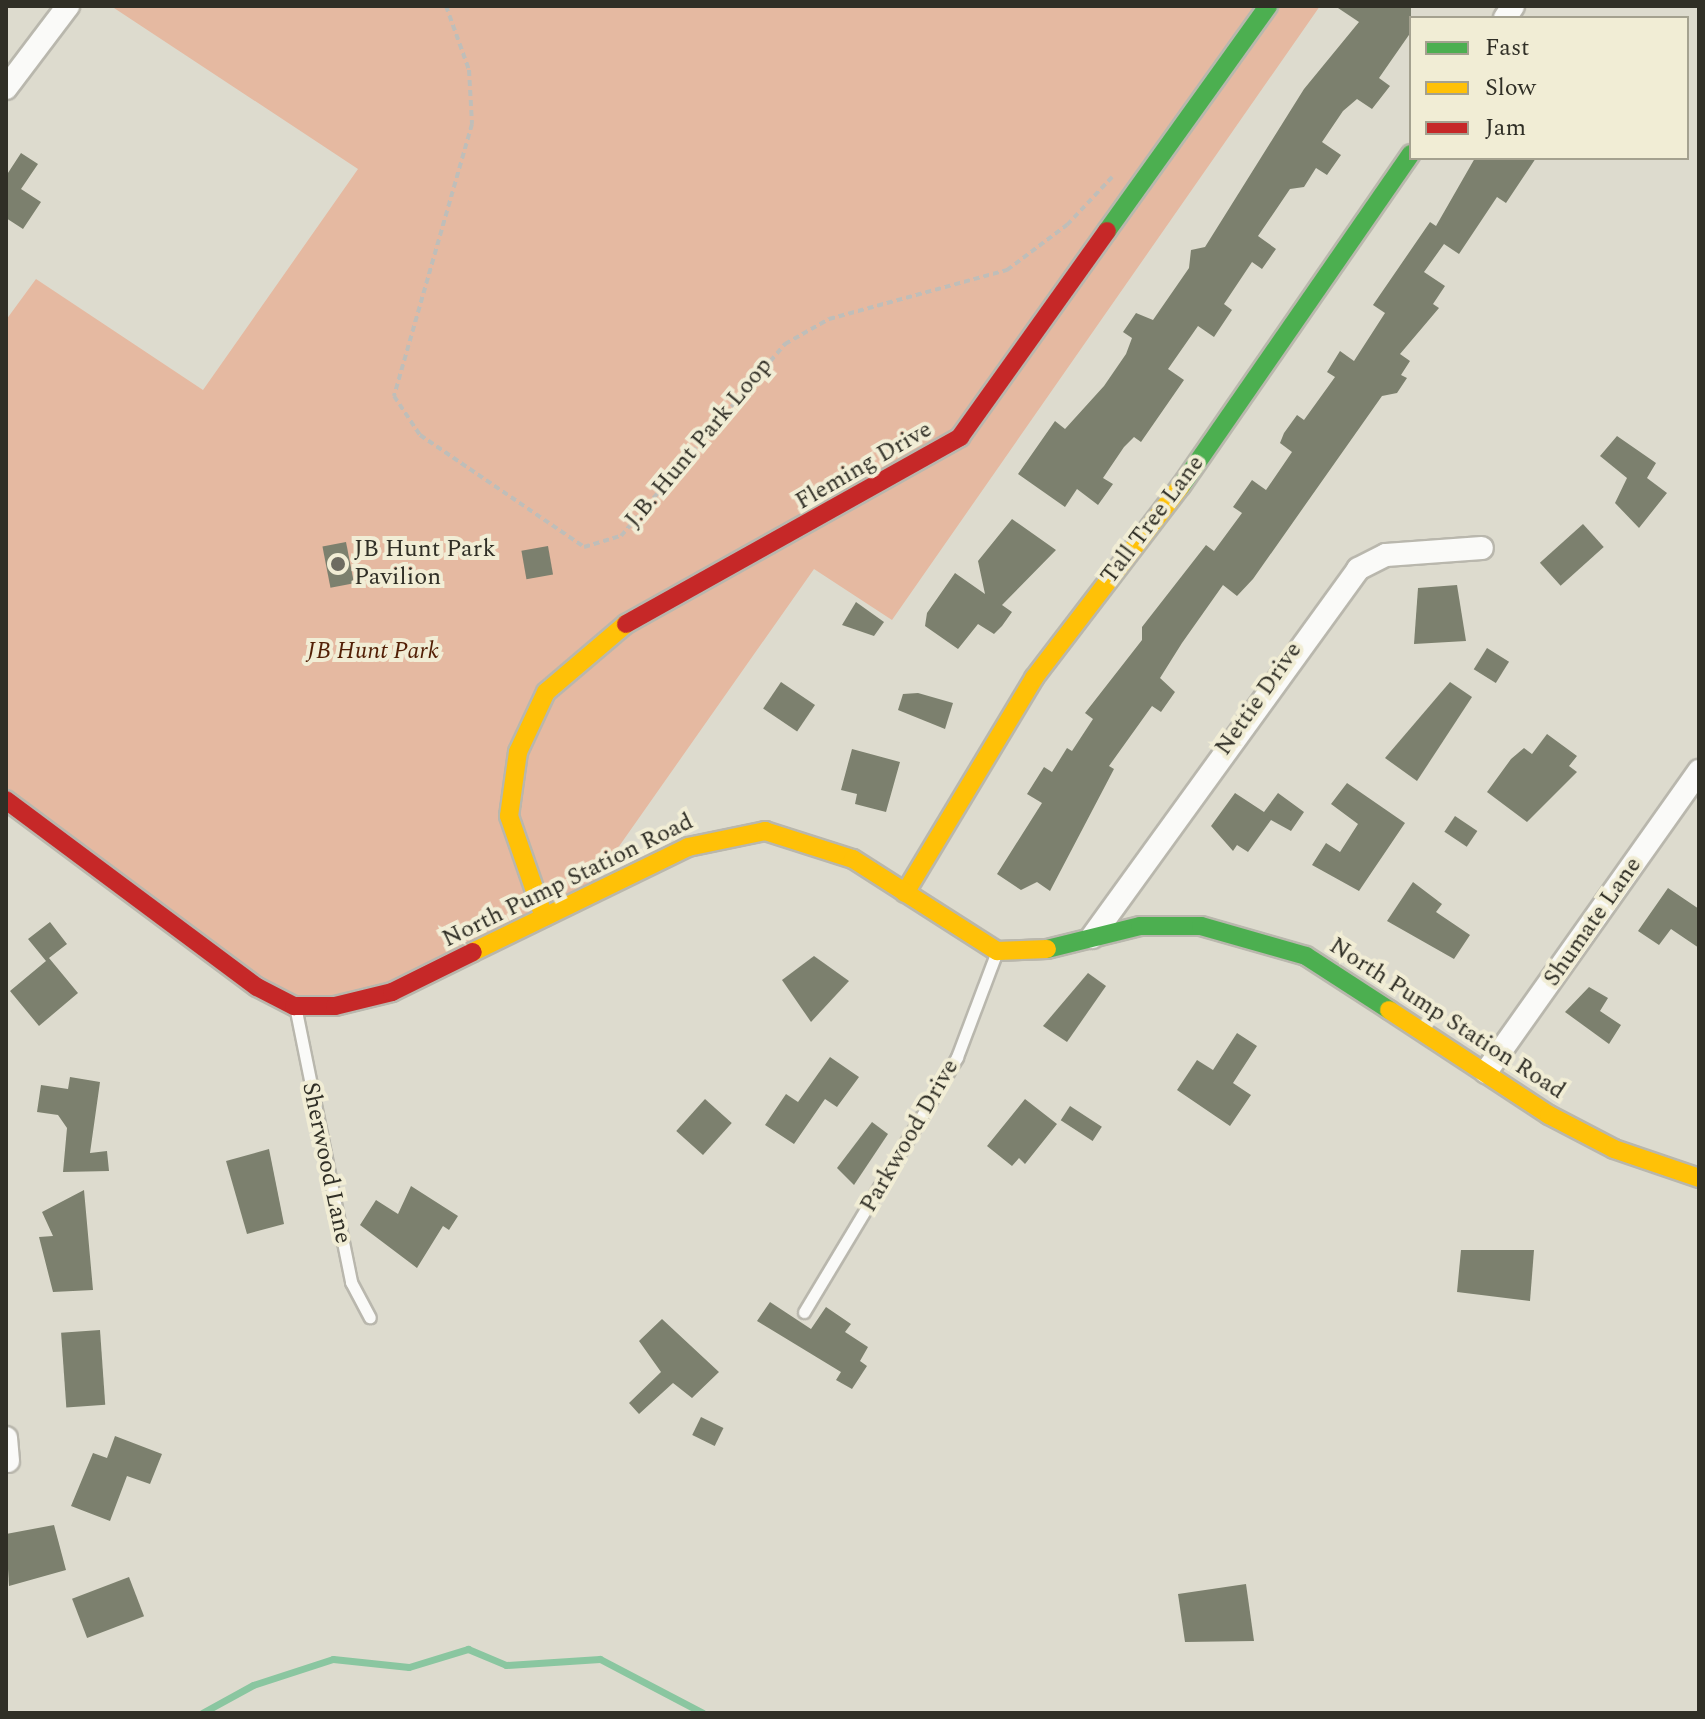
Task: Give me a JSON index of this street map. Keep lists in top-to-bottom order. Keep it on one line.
{"streets":{"street":["Fleming Drive","Tall Tree Lane","Nettie Drive","North Pump Station Road","Shumate Lane"],"lane":["Parkwood Drive","Sherwood Lane"],"path":["J.B. Hunt Park Loop"]},"crossings":[["Fleming Drive","North Pump Station Road"],["Tall Tree Lane","North Pump Station Road"],["Nettie Drive","North Pump Station Road"],["North Pump Station Road","Shumate Lane"],["North Pump Station Road","Parkwood Drive"],["North Pump Station Road","Sherwood Lane"]],"parks":["JB Hunt Park"],"places":["JB Hunt Park Pavilion"],"legend":["Fast","Slow","Jam"]}
